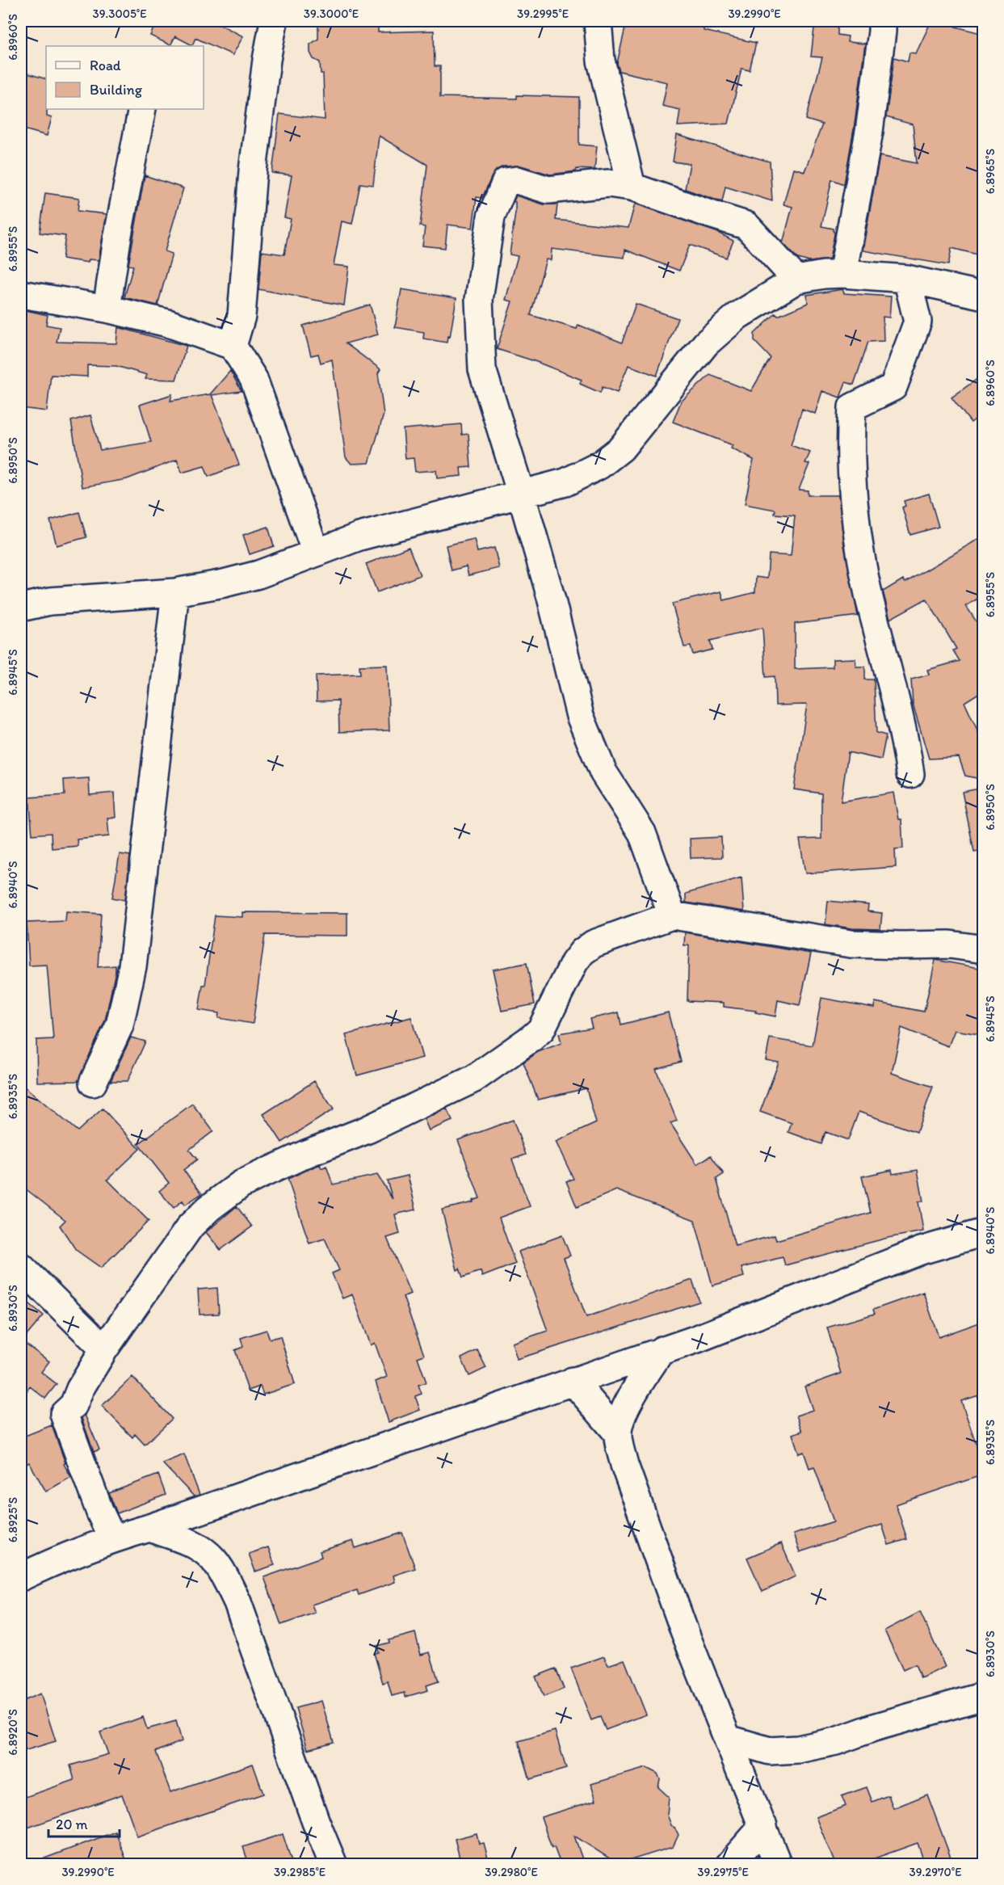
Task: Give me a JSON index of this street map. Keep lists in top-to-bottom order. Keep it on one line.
{"legend":["Road","Building"],"scale_bar":"20 m","coordinates":["39.3005°E","39.3000°E","39.2995°E","39.2990°E","6.8960°S","6.8965°S","6.8955°S","6.8950°S","6.8945°S","6.8940°S","6.8935°S","6.8930°S","6.8925°S","6.8920°S","39.2985°E","39.2980°E","39.2975°E","39.2970°E"]}
